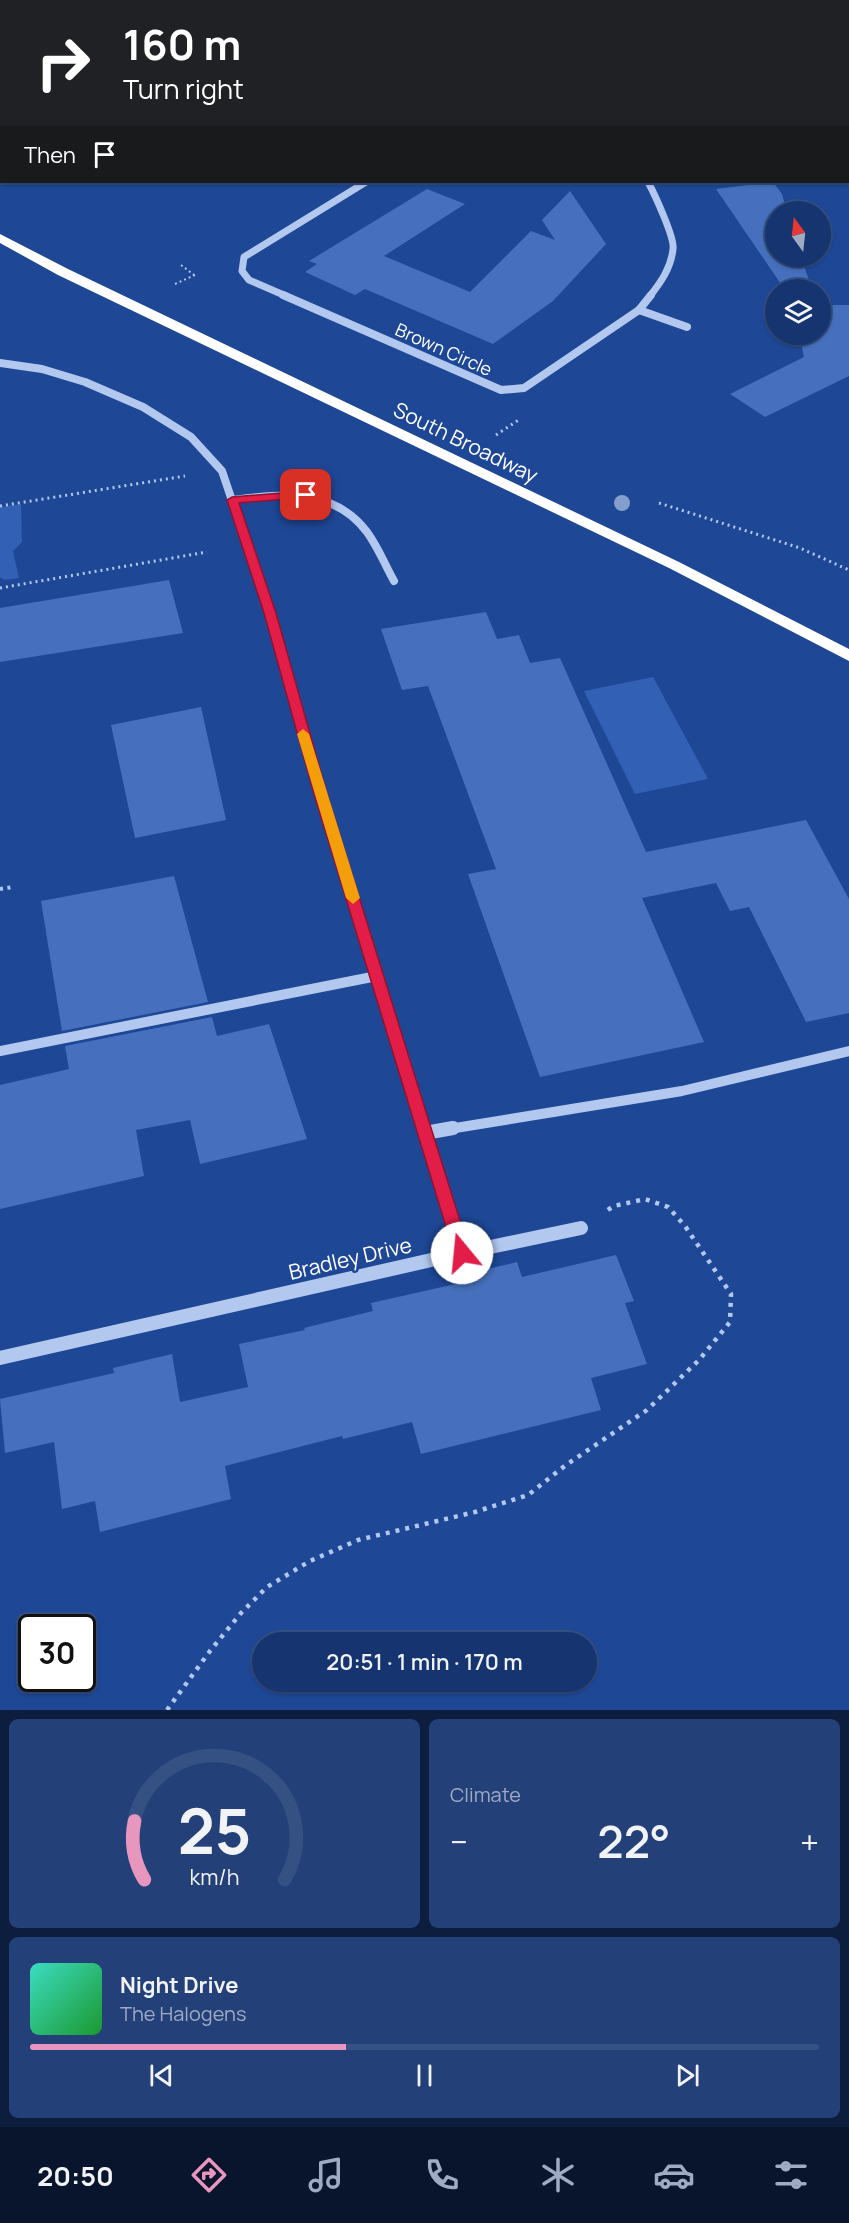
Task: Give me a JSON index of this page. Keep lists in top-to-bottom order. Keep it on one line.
{"streets":{"highway":["South Broadway"],"street":["Brown Circle","Bradley Drive"]},"north":"top","page":{"turn":["160 m","Turn right"],"then":"Then","limit":"30","trip":"20:51 · 1 min · 170 m","tile":"Climate","heat":["−","22°","+"],"song":["Night Drive","The Halogens"],"tabs":"20:50","gauge":["25","km/h"]}}
